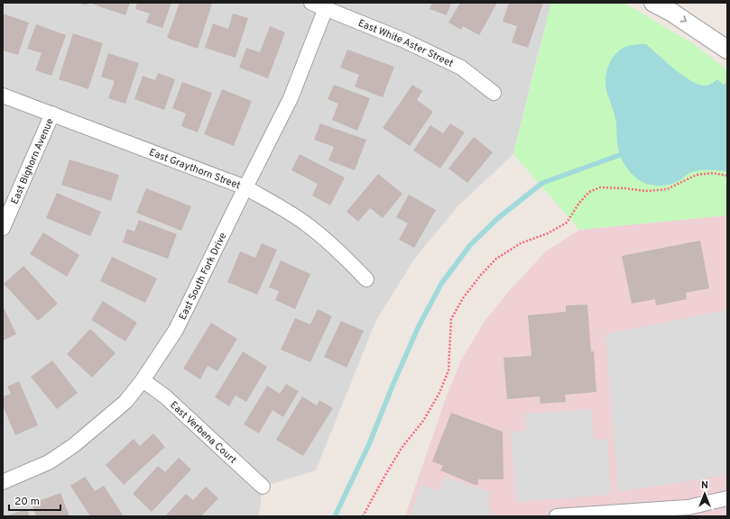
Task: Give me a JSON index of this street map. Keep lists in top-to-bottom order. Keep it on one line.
{"streets":{"street":["East White Aster Street","East Bighorn Avenue","East Graythorn Street","East South Fork Drive","East Verbena Court"]},"crossings":[["East White Aster Street","East South Fork Drive"],["East Bighorn Avenue","East Graythorn Street"],["East Graythorn Street","East South Fork Drive"],["East South Fork Drive","East Verbena Court"]],"scale_bar":"20 m","north":"top"}
